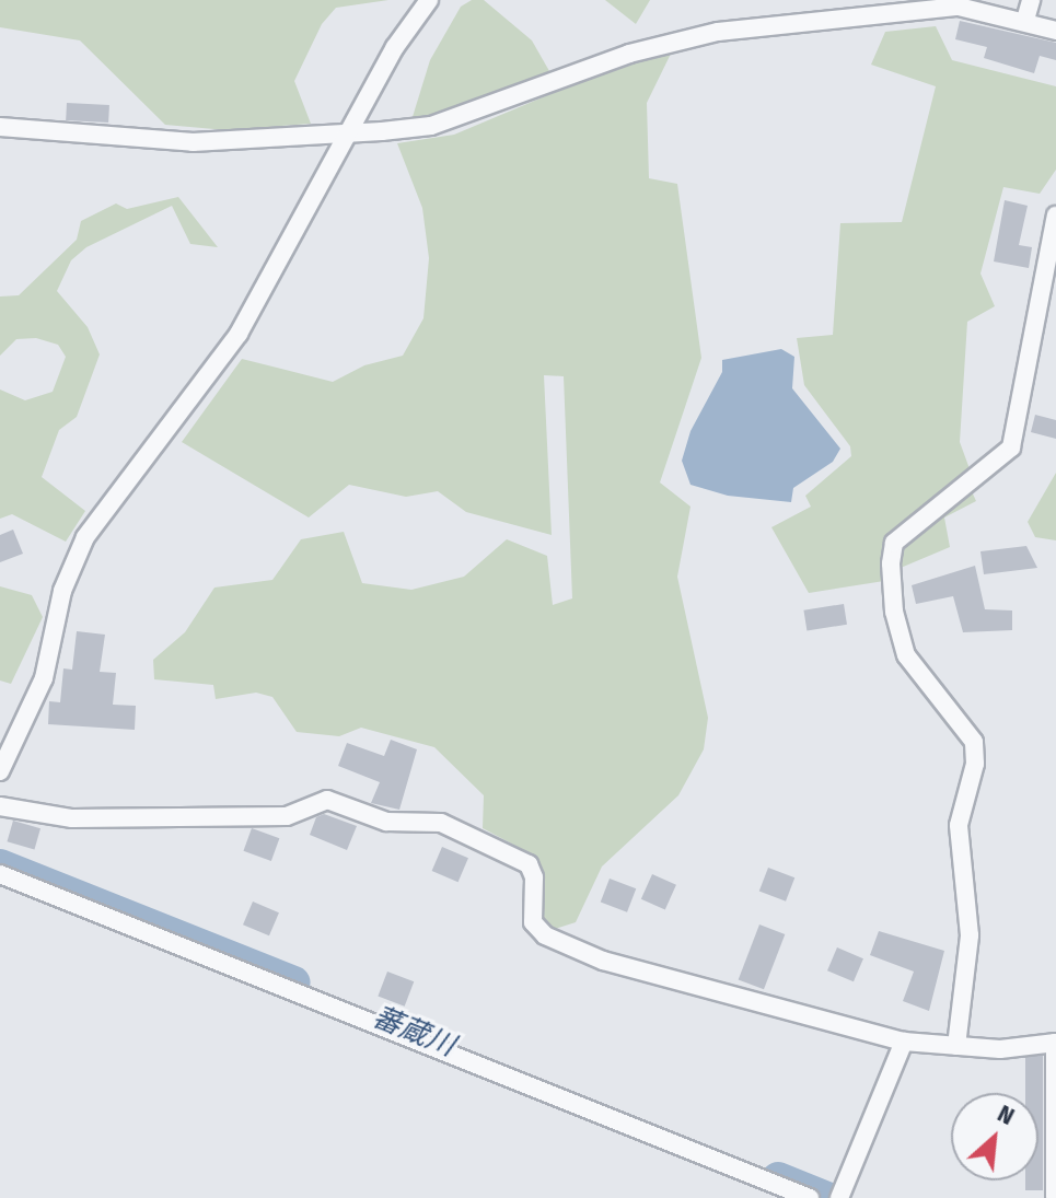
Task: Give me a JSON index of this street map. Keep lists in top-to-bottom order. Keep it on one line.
{"water":["蕃蔵川"],"north":"top right"}
